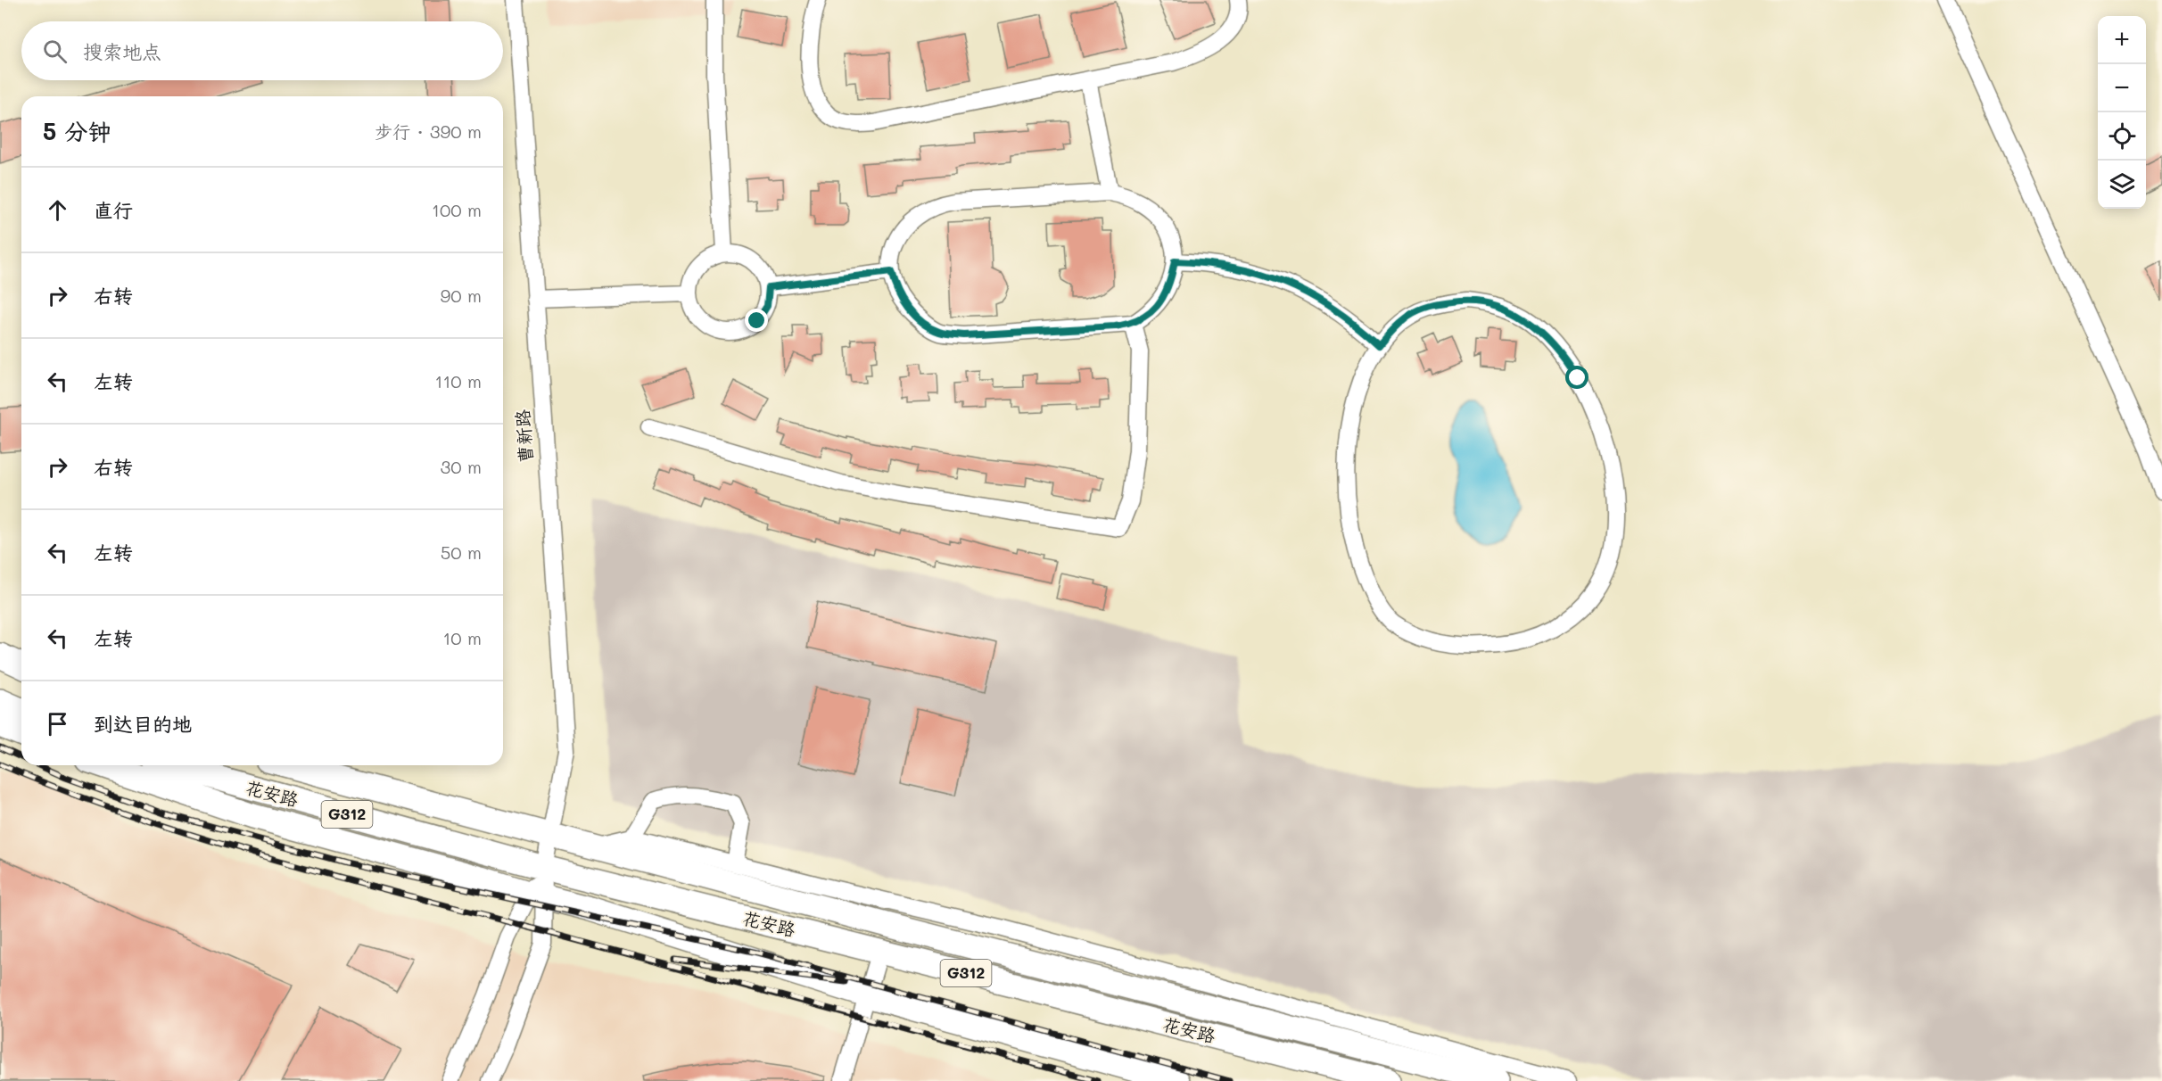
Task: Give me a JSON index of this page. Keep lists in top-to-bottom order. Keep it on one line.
{"streets":{"highway":["花安路","G312"],"street":["曹新路"]},"crossings":[["曹新路","花安路"]],"page":{"map_buttons":["+","−"],"search":"搜索地点","heading":["5 分钟","步行 · 390 m"],"list":[["直行","100 m"],["右转","90 m"],["左转","110 m"],["右转","30 m"],["左转","50 m"],["左转","10 m"],"到达目的地"]}}
